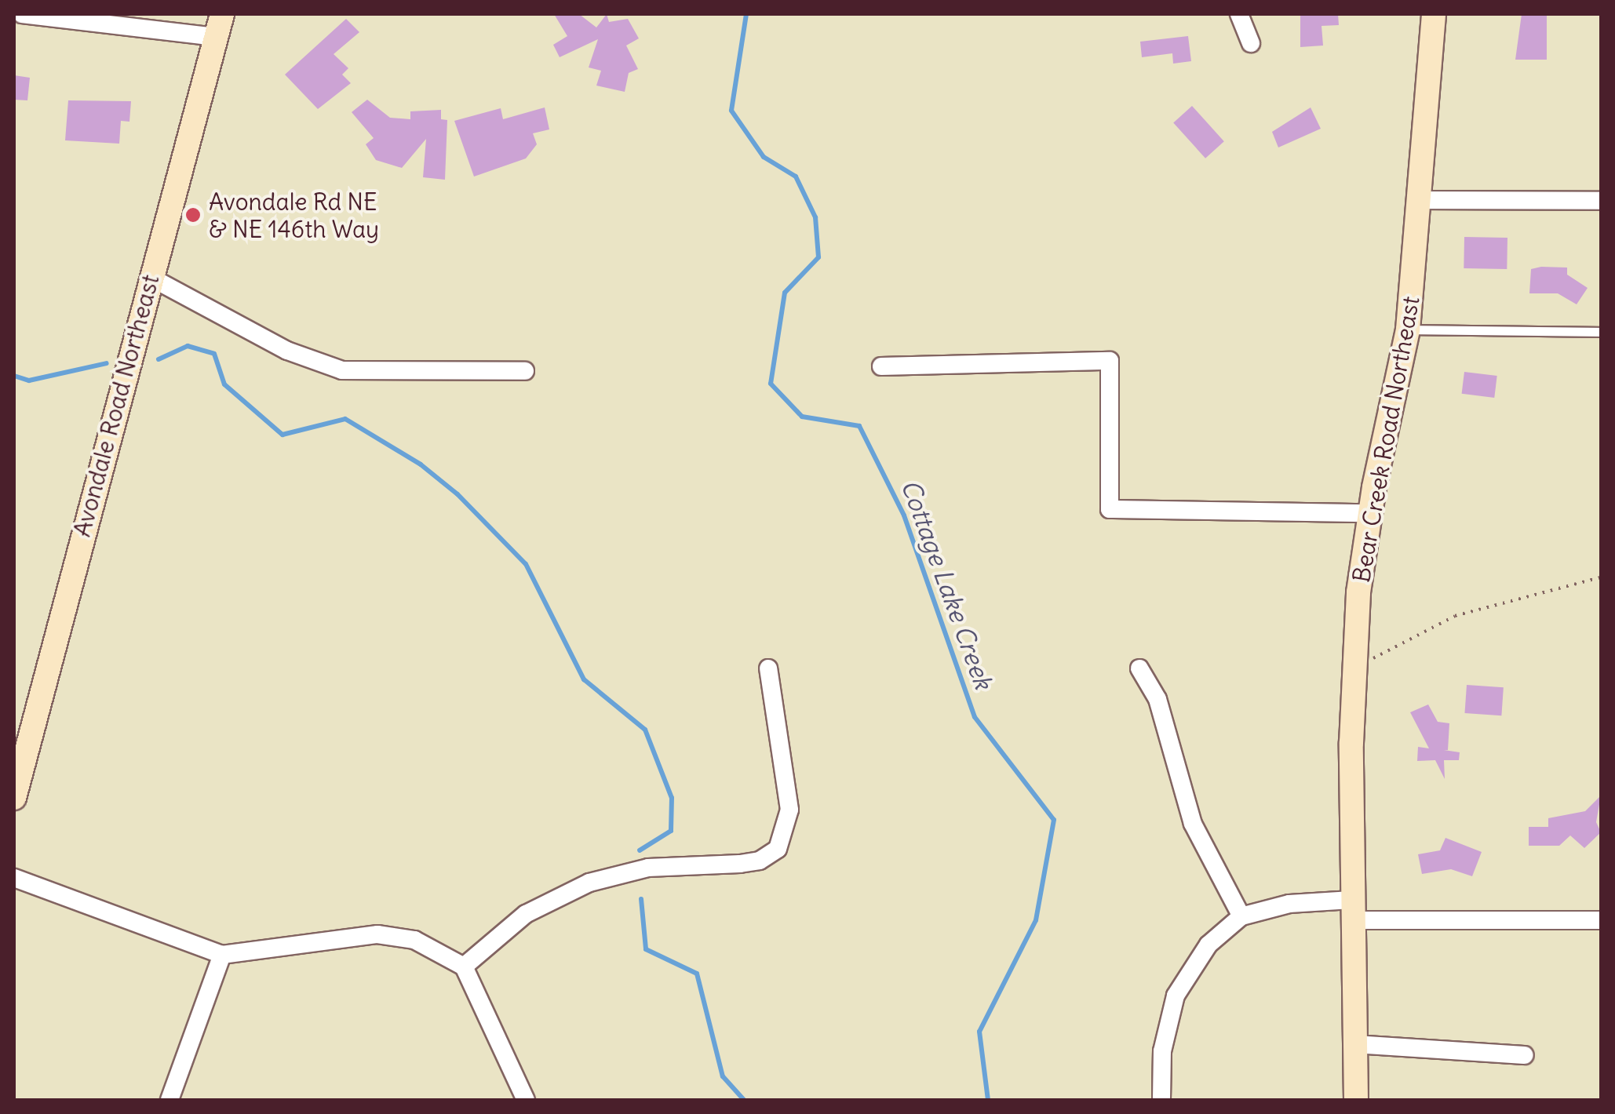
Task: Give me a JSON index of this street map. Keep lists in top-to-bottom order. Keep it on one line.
{"streets":{"street":["Avondale Road Northeast","Bear Creek Road Northeast"]},"water":["Cottage Lake Creek"],"places":["Avondale Rd NE & NE 146th Way"]}
